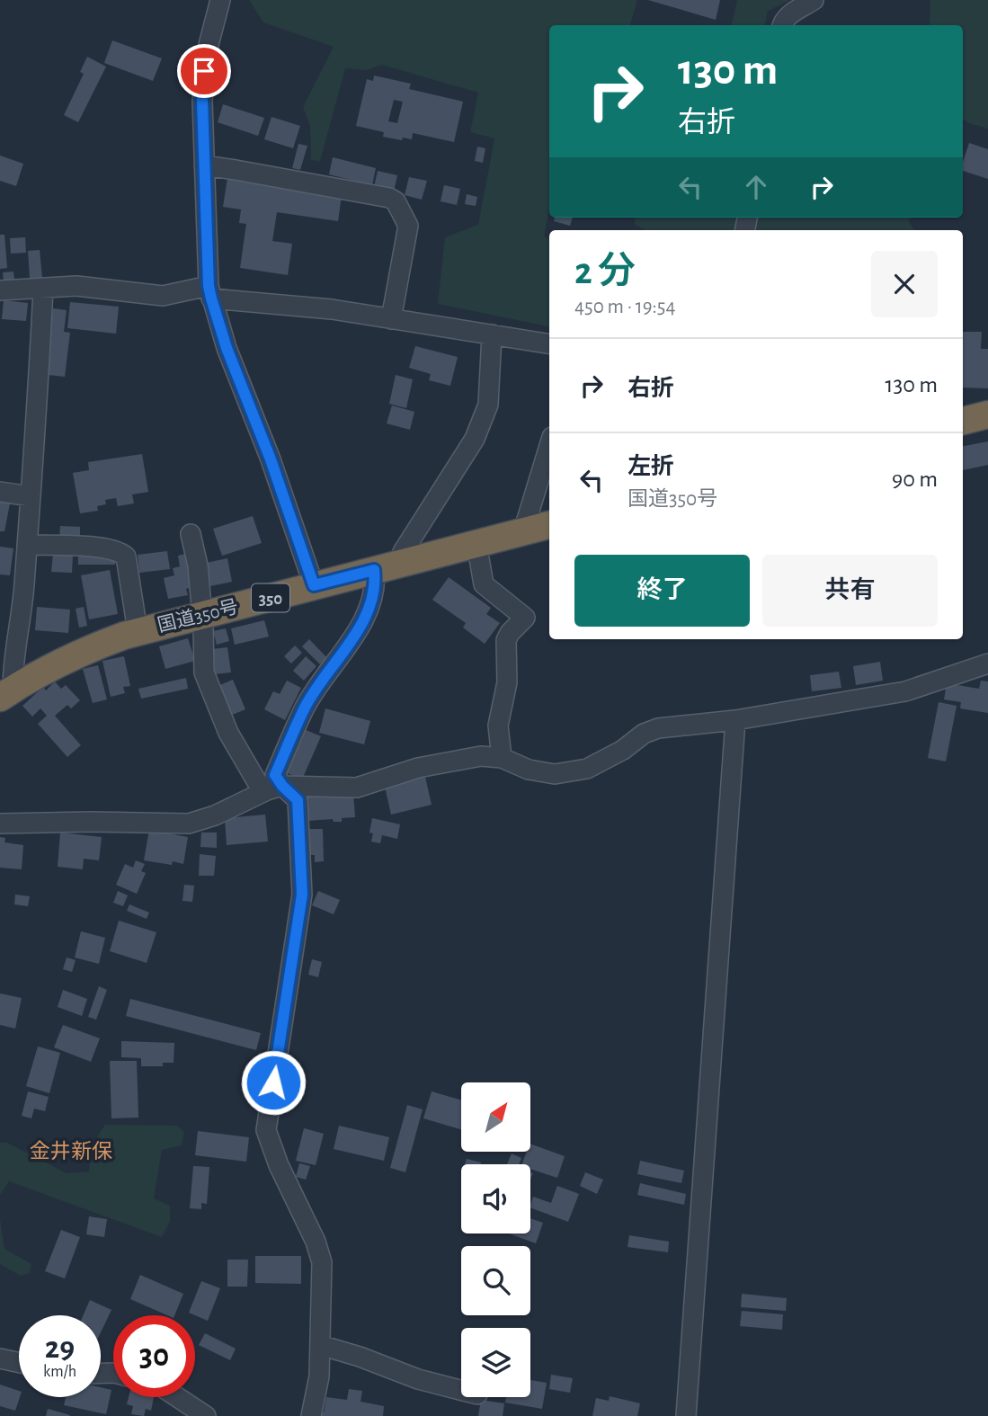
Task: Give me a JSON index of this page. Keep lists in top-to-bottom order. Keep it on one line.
{"streets":{"highway":["350","国道350号"]},"districts":["金井新保"],"north":"top right","page":{"turn":["130 m","右折"],"heading":["2 分","450 m · 19:54"],"list":[{"name":"右折","value":"130 m"},{"name":"左折","note":"国道350号","value":"90 m"}],"buttons":["終了","共有"],"speed":"29 km/h","limit":"30"}}
